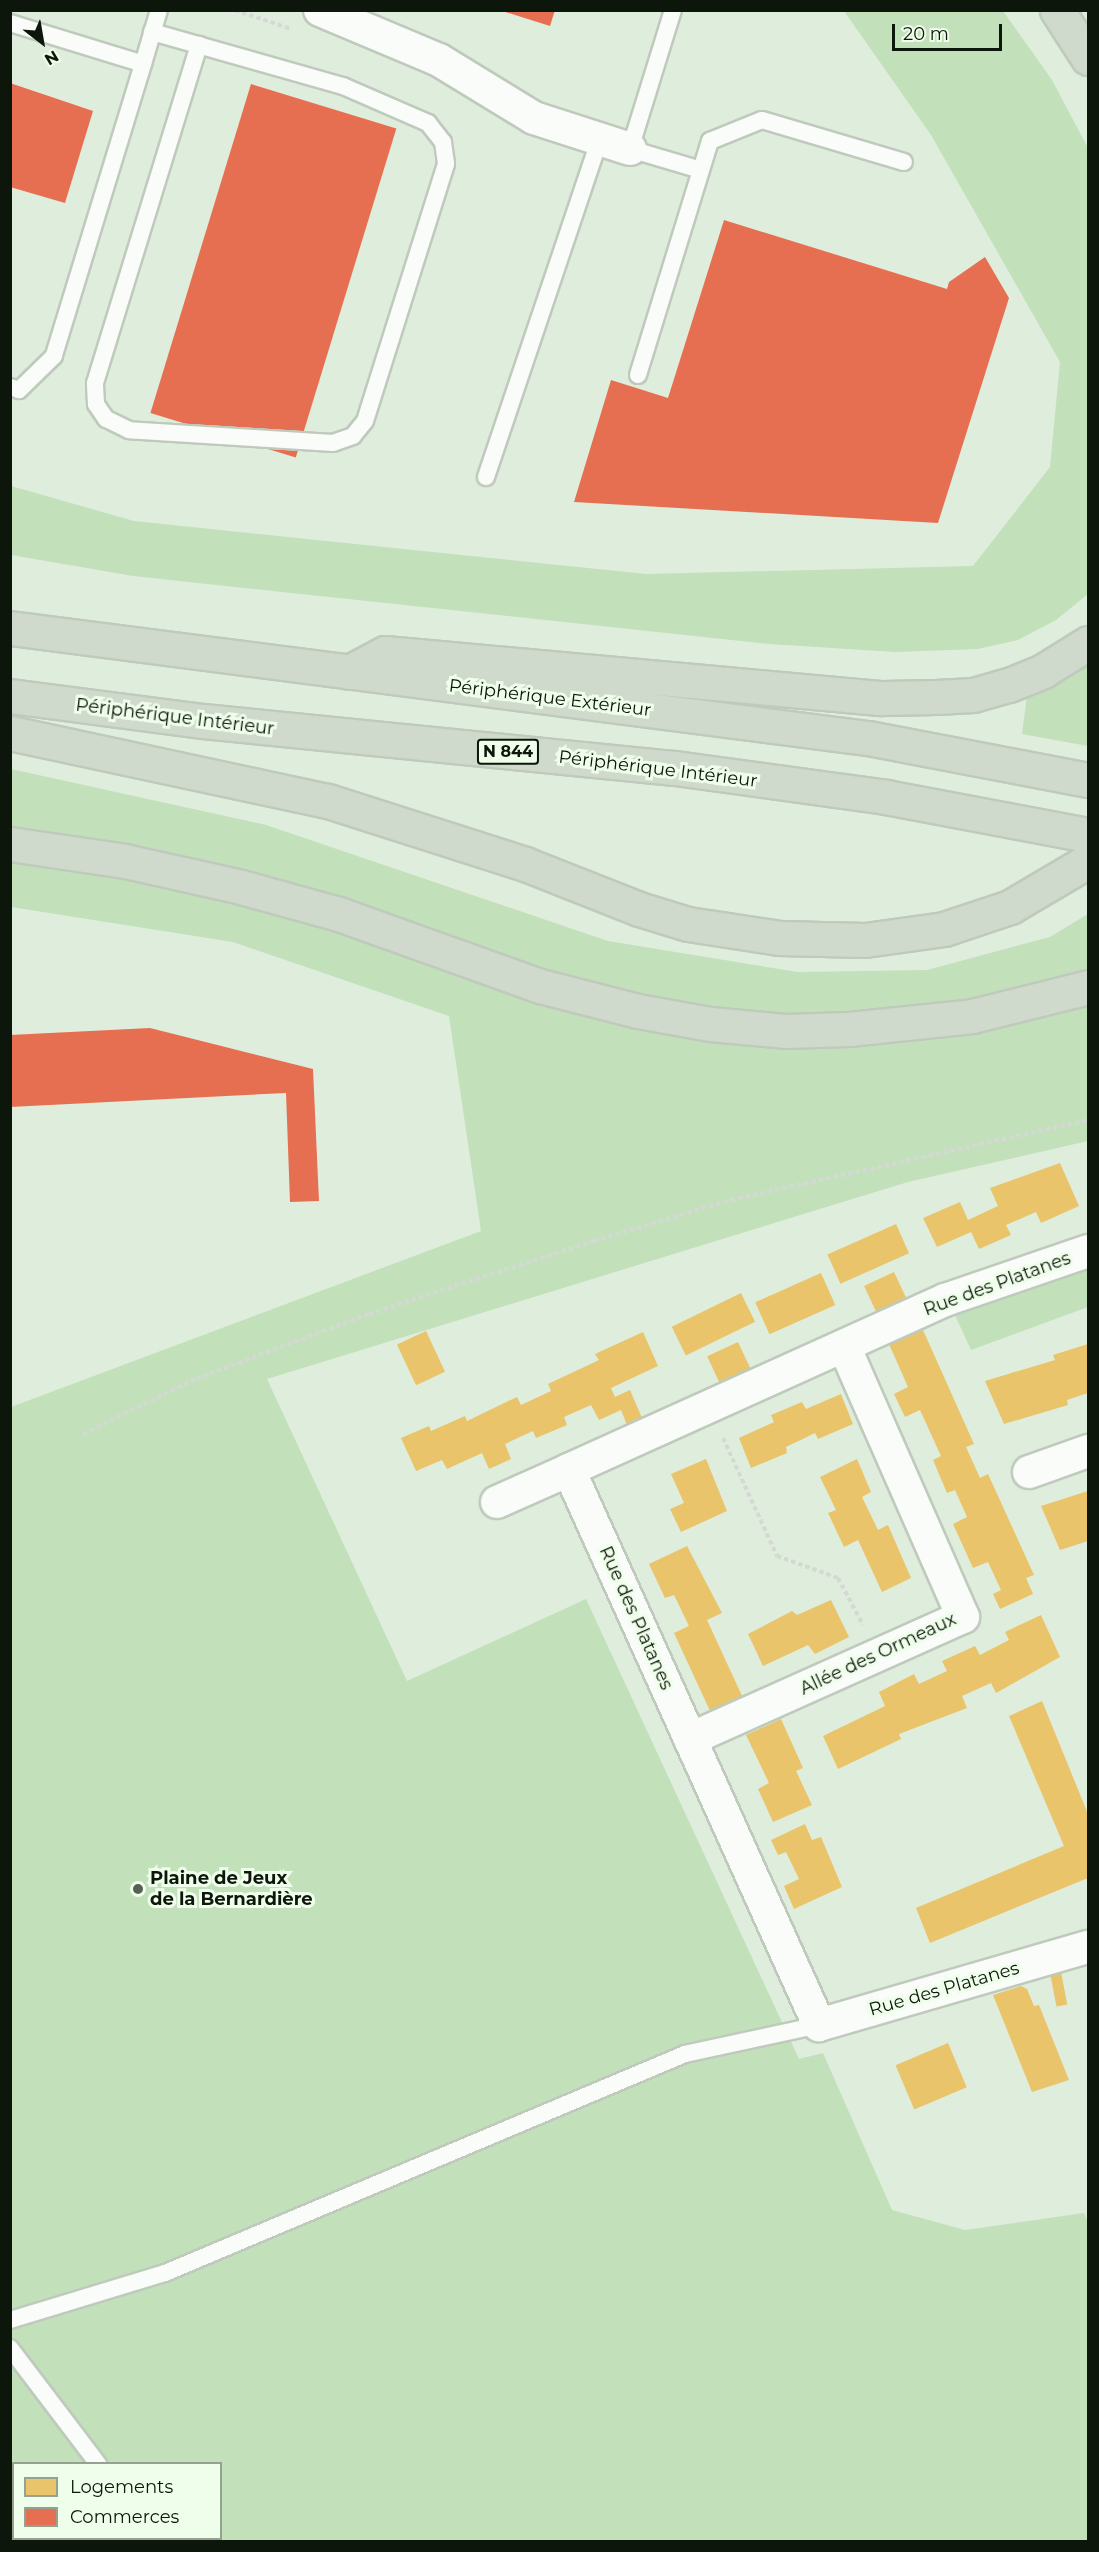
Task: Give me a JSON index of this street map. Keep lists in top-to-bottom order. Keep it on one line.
{"streets":{"highway":["Périphérique Extérieur","Périphérique Intérieur","N 844"],"street":["Rue des Platanes","Allée des Ormeaux"]},"crossings":[["Rue des Platanes","Allée des Ormeaux"]],"places":["Plaine de Jeux de la Bernardière"],"legend":["Logements","Commerces"],"scale_bar":"20 m","north":"bottom right"}
